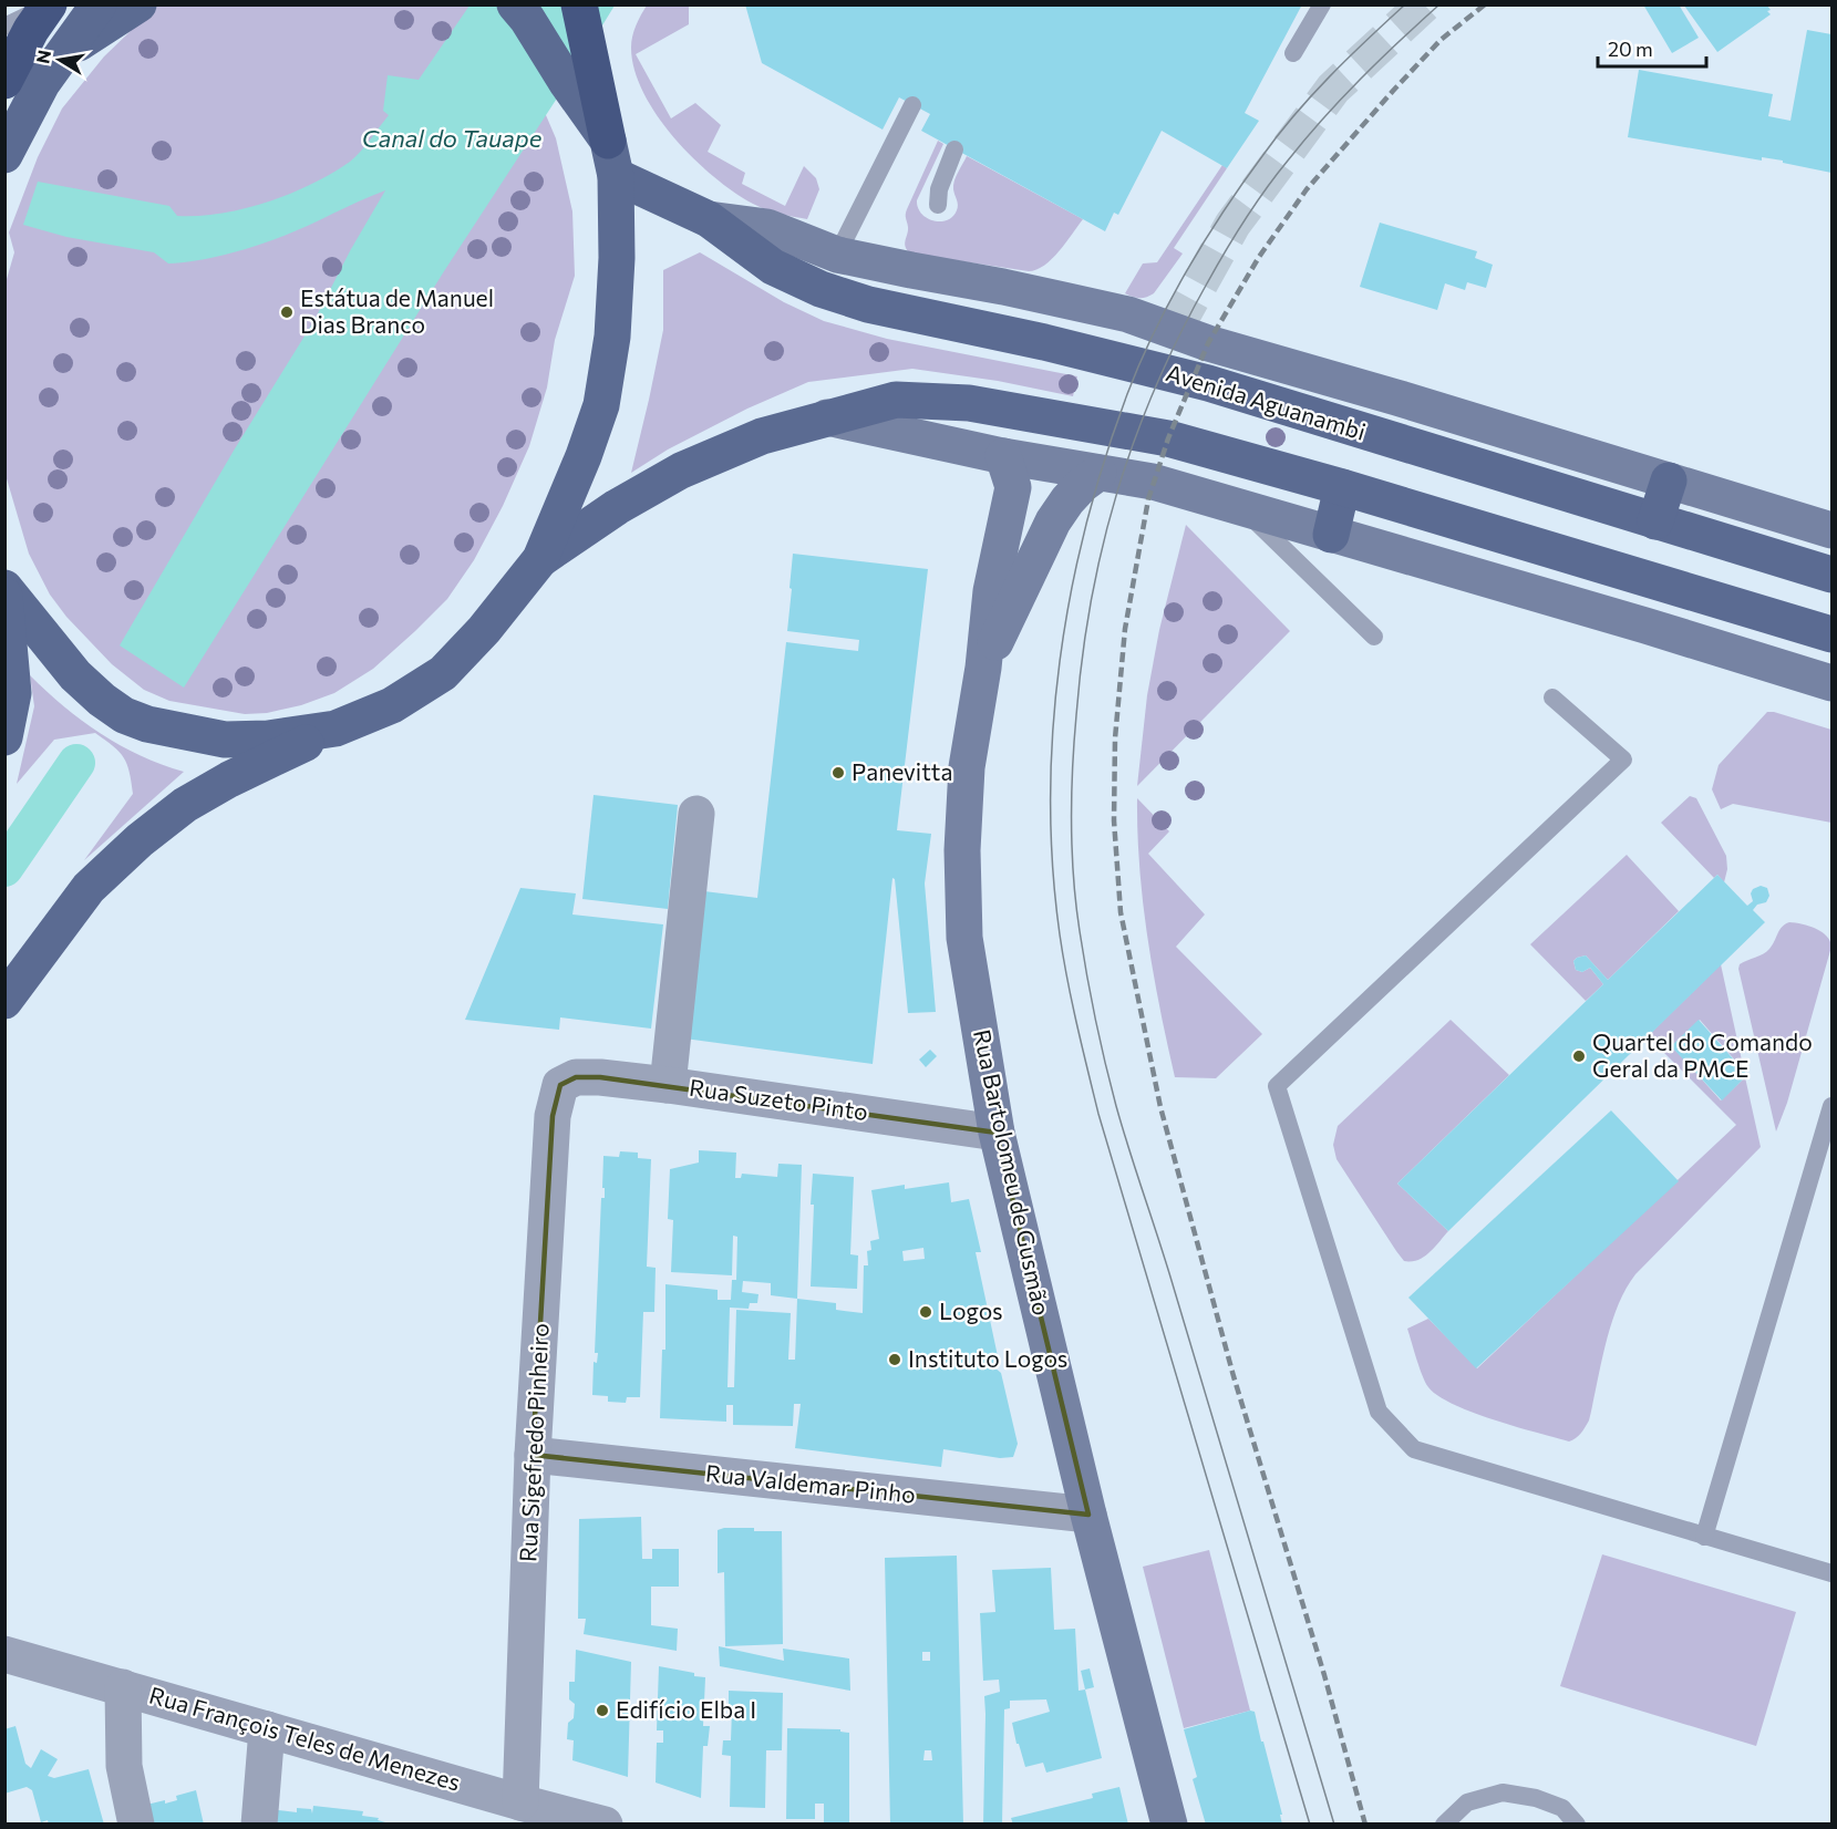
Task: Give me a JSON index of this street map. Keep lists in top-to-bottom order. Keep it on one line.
{"streets":{"main road":["Avenida Aguanambi"],"street":["Rua Suzeto Pinto","Rua Bartolomeu de Gusmão","Rua Sigefredo Pinheiro","Rua Valdemar Pinho","Rua François Teles de Menezes"]},"crossings":[["Rua Suzeto Pinto","Rua Bartolomeu de Gusmão"],["Rua Suzeto Pinto","Rua Sigefredo Pinheiro"],["Rua Bartolomeu de Gusmão","Rua Valdemar Pinho"],["Rua Sigefredo Pinheiro","Rua Valdemar Pinho"],["Rua Sigefredo Pinheiro","Rua François Teles de Menezes"]],"water":["Canal do Tauape"],"places":["Estátua de Manuel Dias Branco","Panevitta","Quartel do Comando Geral da PMCE","Logos","Instituto Logos","Edifício Elba I"],"scale_bar":"20 m","north":"left"}
